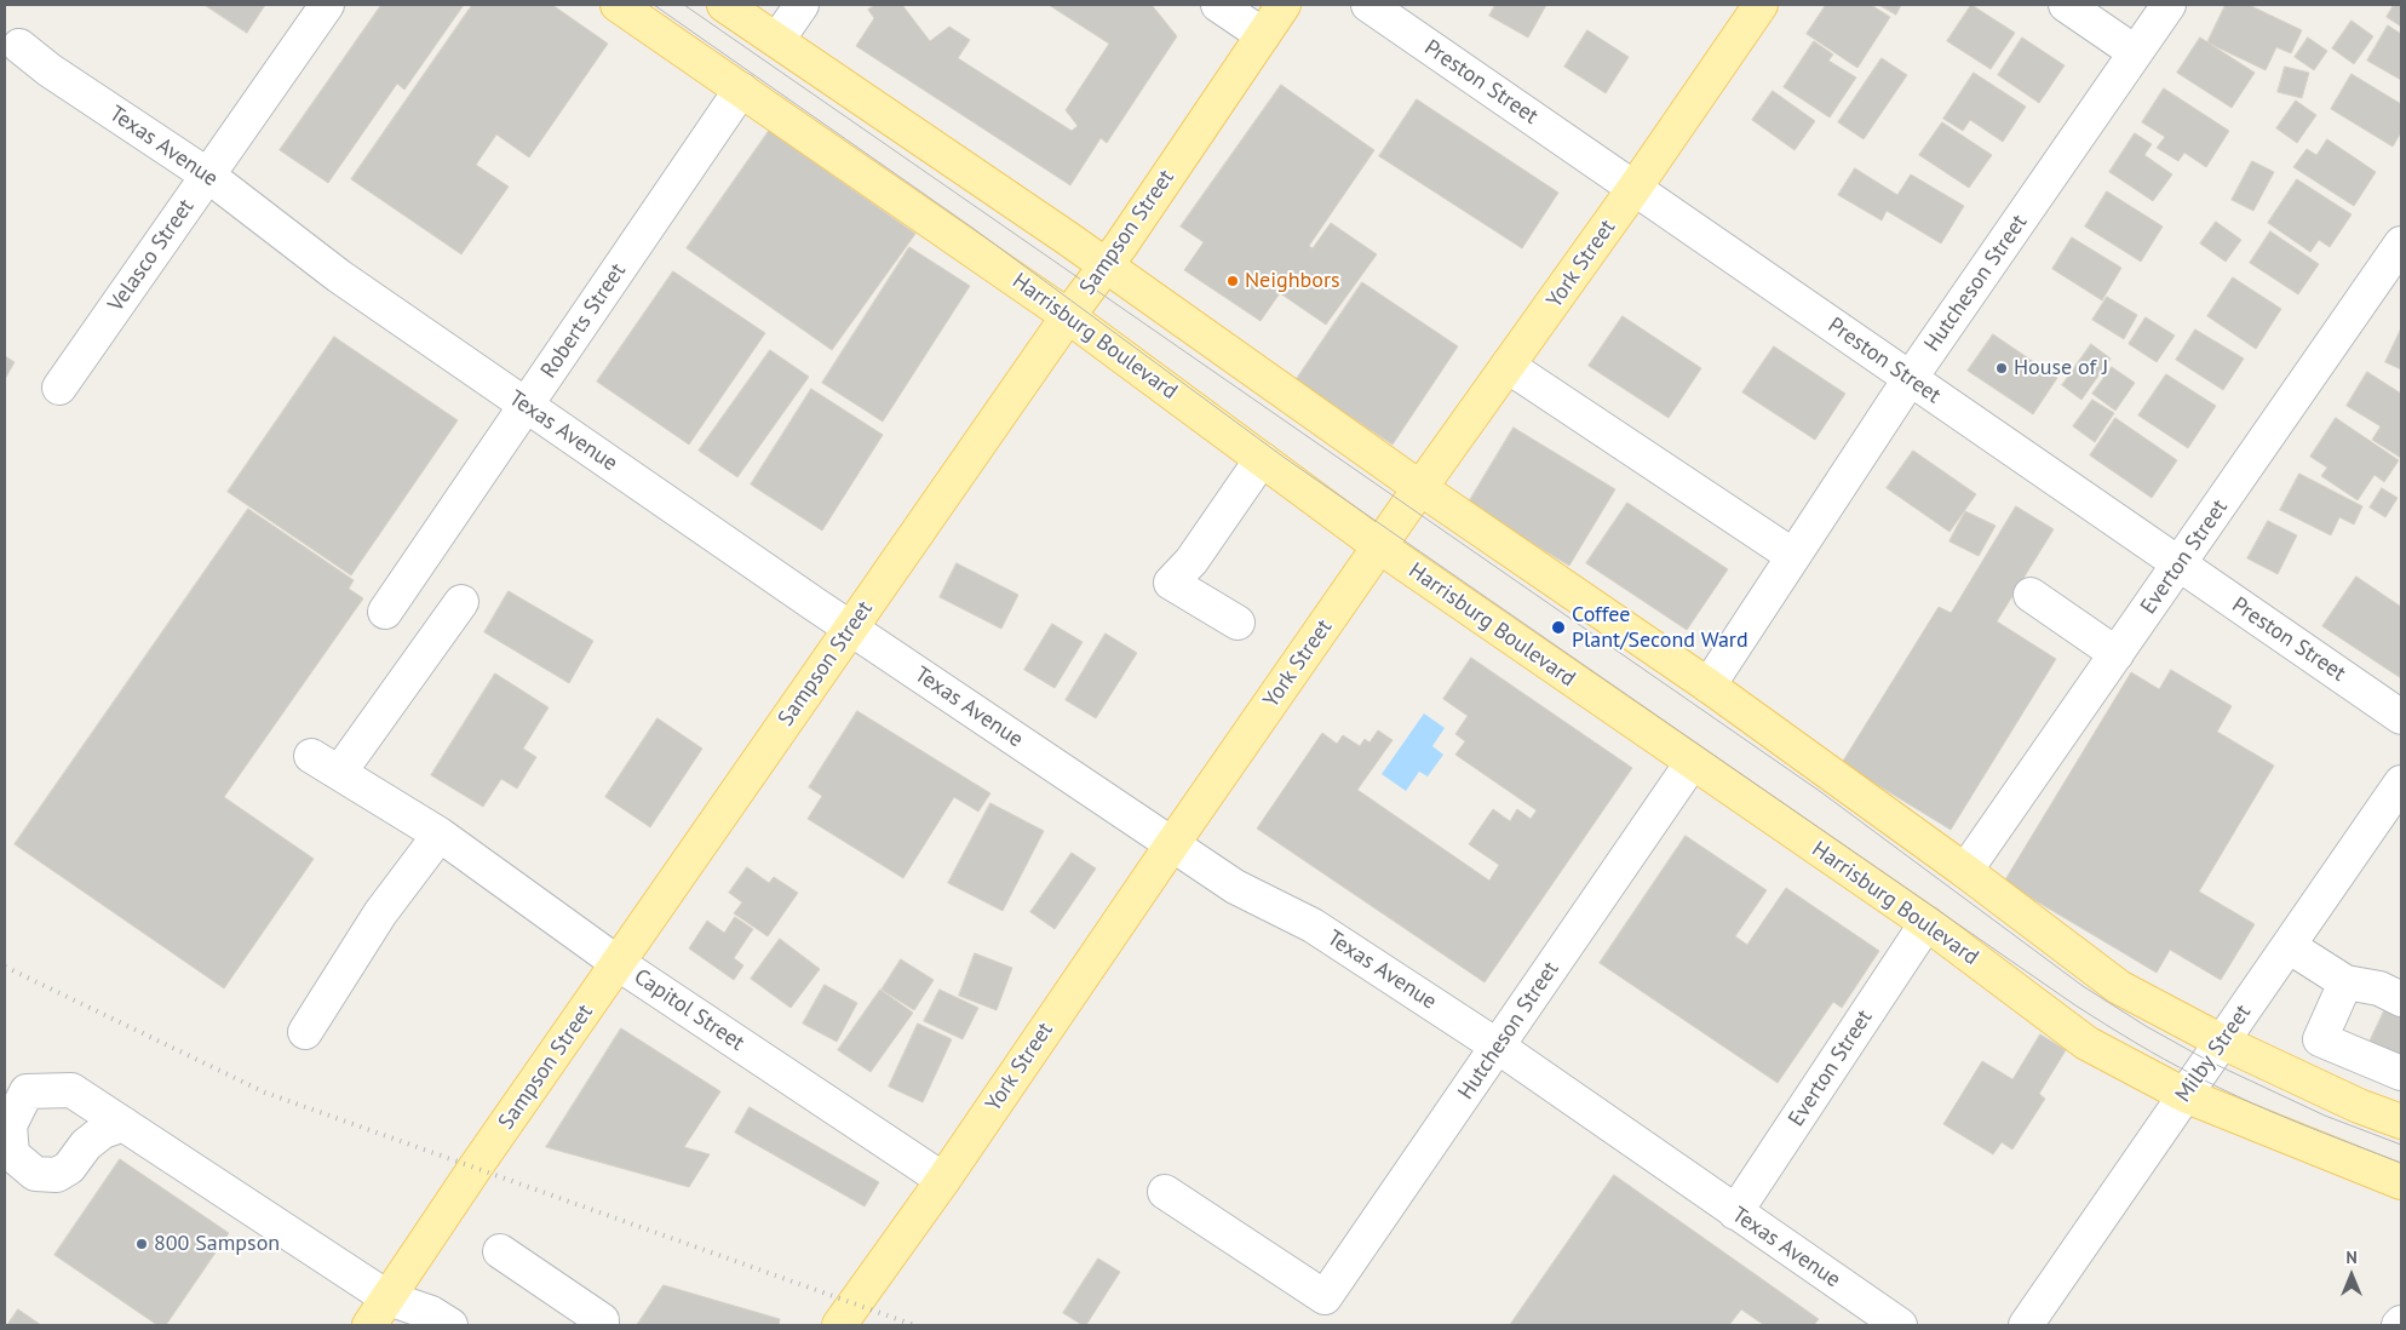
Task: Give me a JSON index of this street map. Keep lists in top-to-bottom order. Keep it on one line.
{"streets":{"main road":["Sampson Street","York Street","Harrisburg Boulevard"],"street":["Preston Street","Texas Avenue","Velasco Street","Hutcheson Street","Roberts Street","Everton Street","Capitol Street","Milby Street"]},"crossings":[["Preston Street","York Street"],["Preston Street","Hutcheson Street"],["Preston Street","Everton Street"],["Texas Avenue","Sampson Street"],["Texas Avenue","Velasco Street"],["Texas Avenue","York Street"],["Texas Avenue","Hutcheson Street"],["Texas Avenue","Roberts Street"],["Texas Avenue","Everton Street"],["Sampson Street","Harrisburg Boulevard"],["Sampson Street","Capitol Street"],["York Street","Harrisburg Boulevard"],["York Street","Capitol Street"],["Hutcheson Street","Harrisburg Boulevard"],["Roberts Street","Harrisburg Boulevard"],["Harrisburg Boulevard","Everton Street"],["Harrisburg Boulevard","Milby Street"]],"places":["Neighbors","House of J","Coffee Plant/Second Ward","800 Sampson"],"north":"top"}
